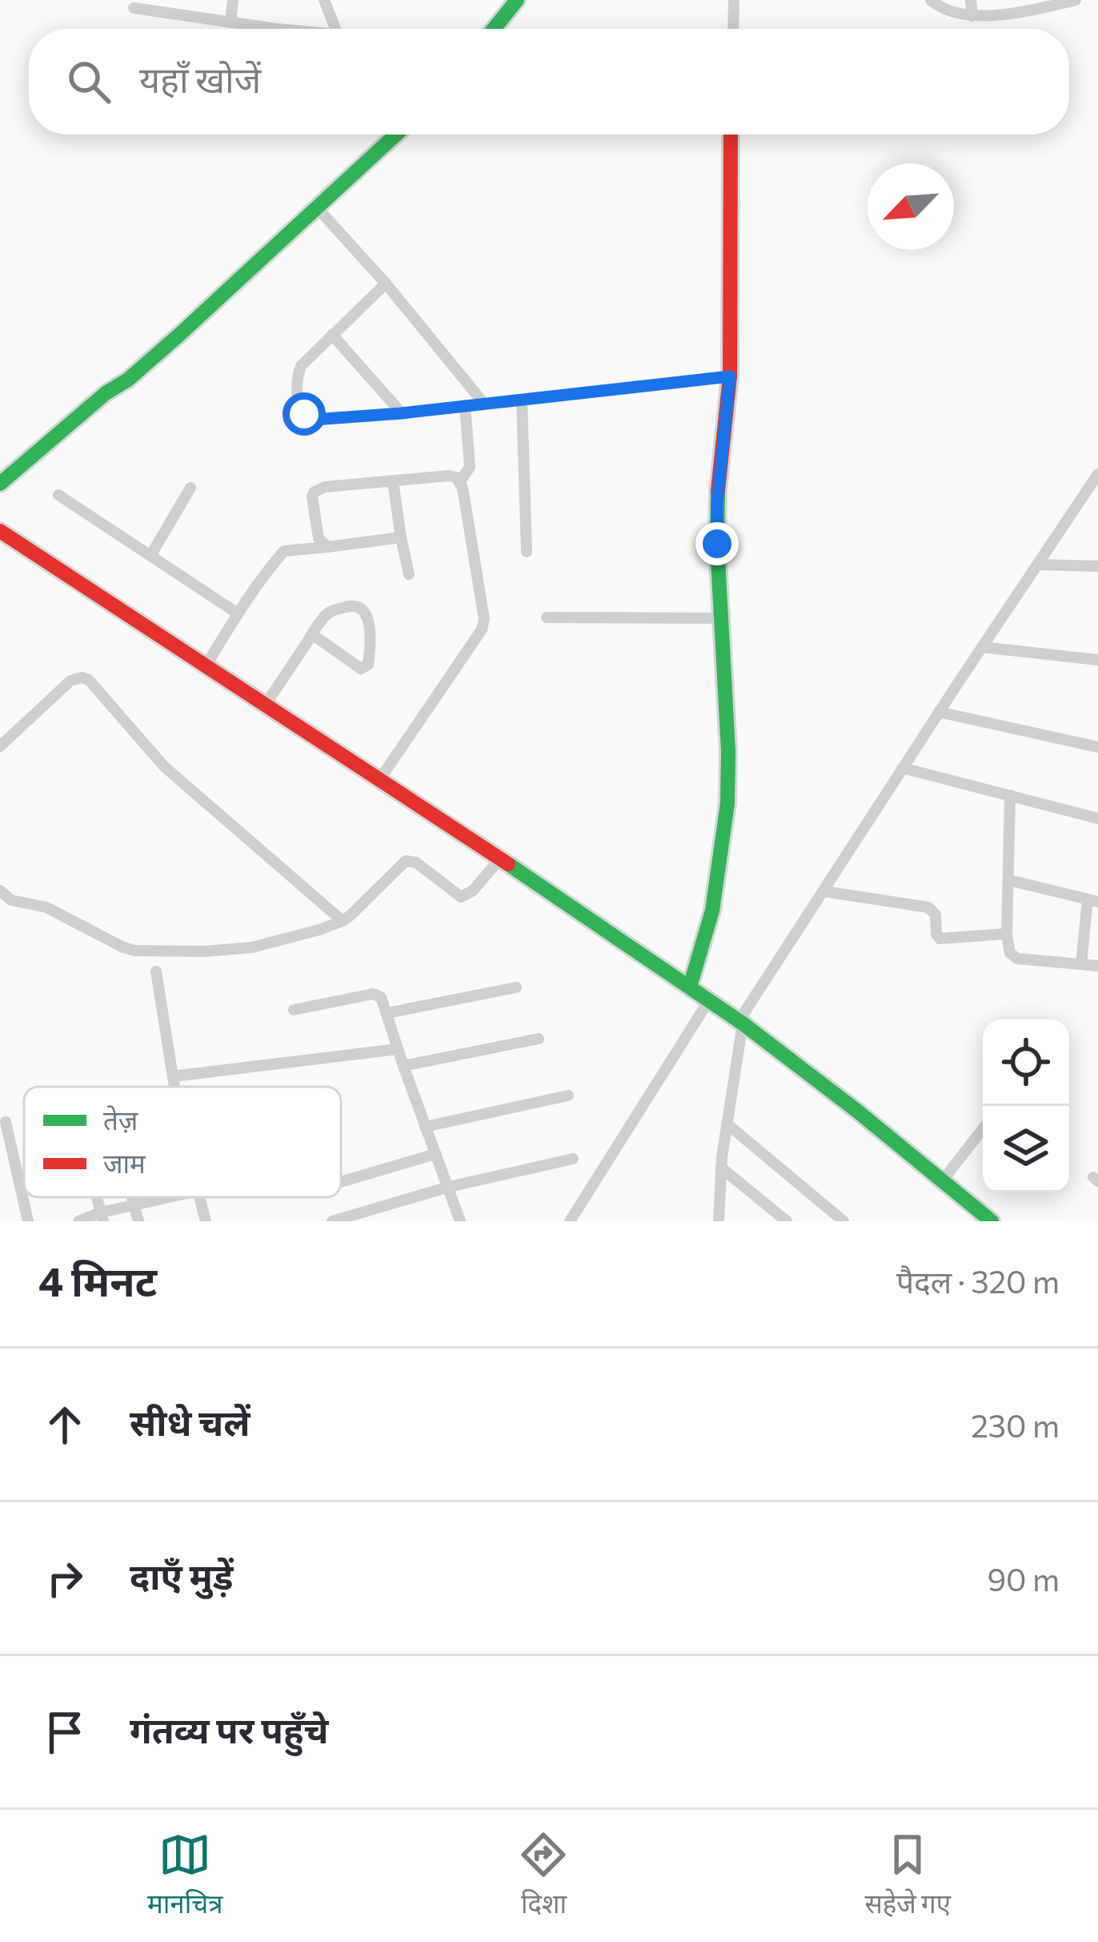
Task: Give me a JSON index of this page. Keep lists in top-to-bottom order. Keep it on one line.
{"legend":["तेज़","जाम"],"north":"bottom left","page":{"search":"यहाँ खोजें","heading":["4 मिनट","पैदल · 320 m"],"list":[["सीधे चलें","230 m"],["दाएँ मुड़ें","90 m"],"गंतव्य पर पहुँचे"],"nav":["मानचित्र","दिशा","सहेजे गए"]}}
